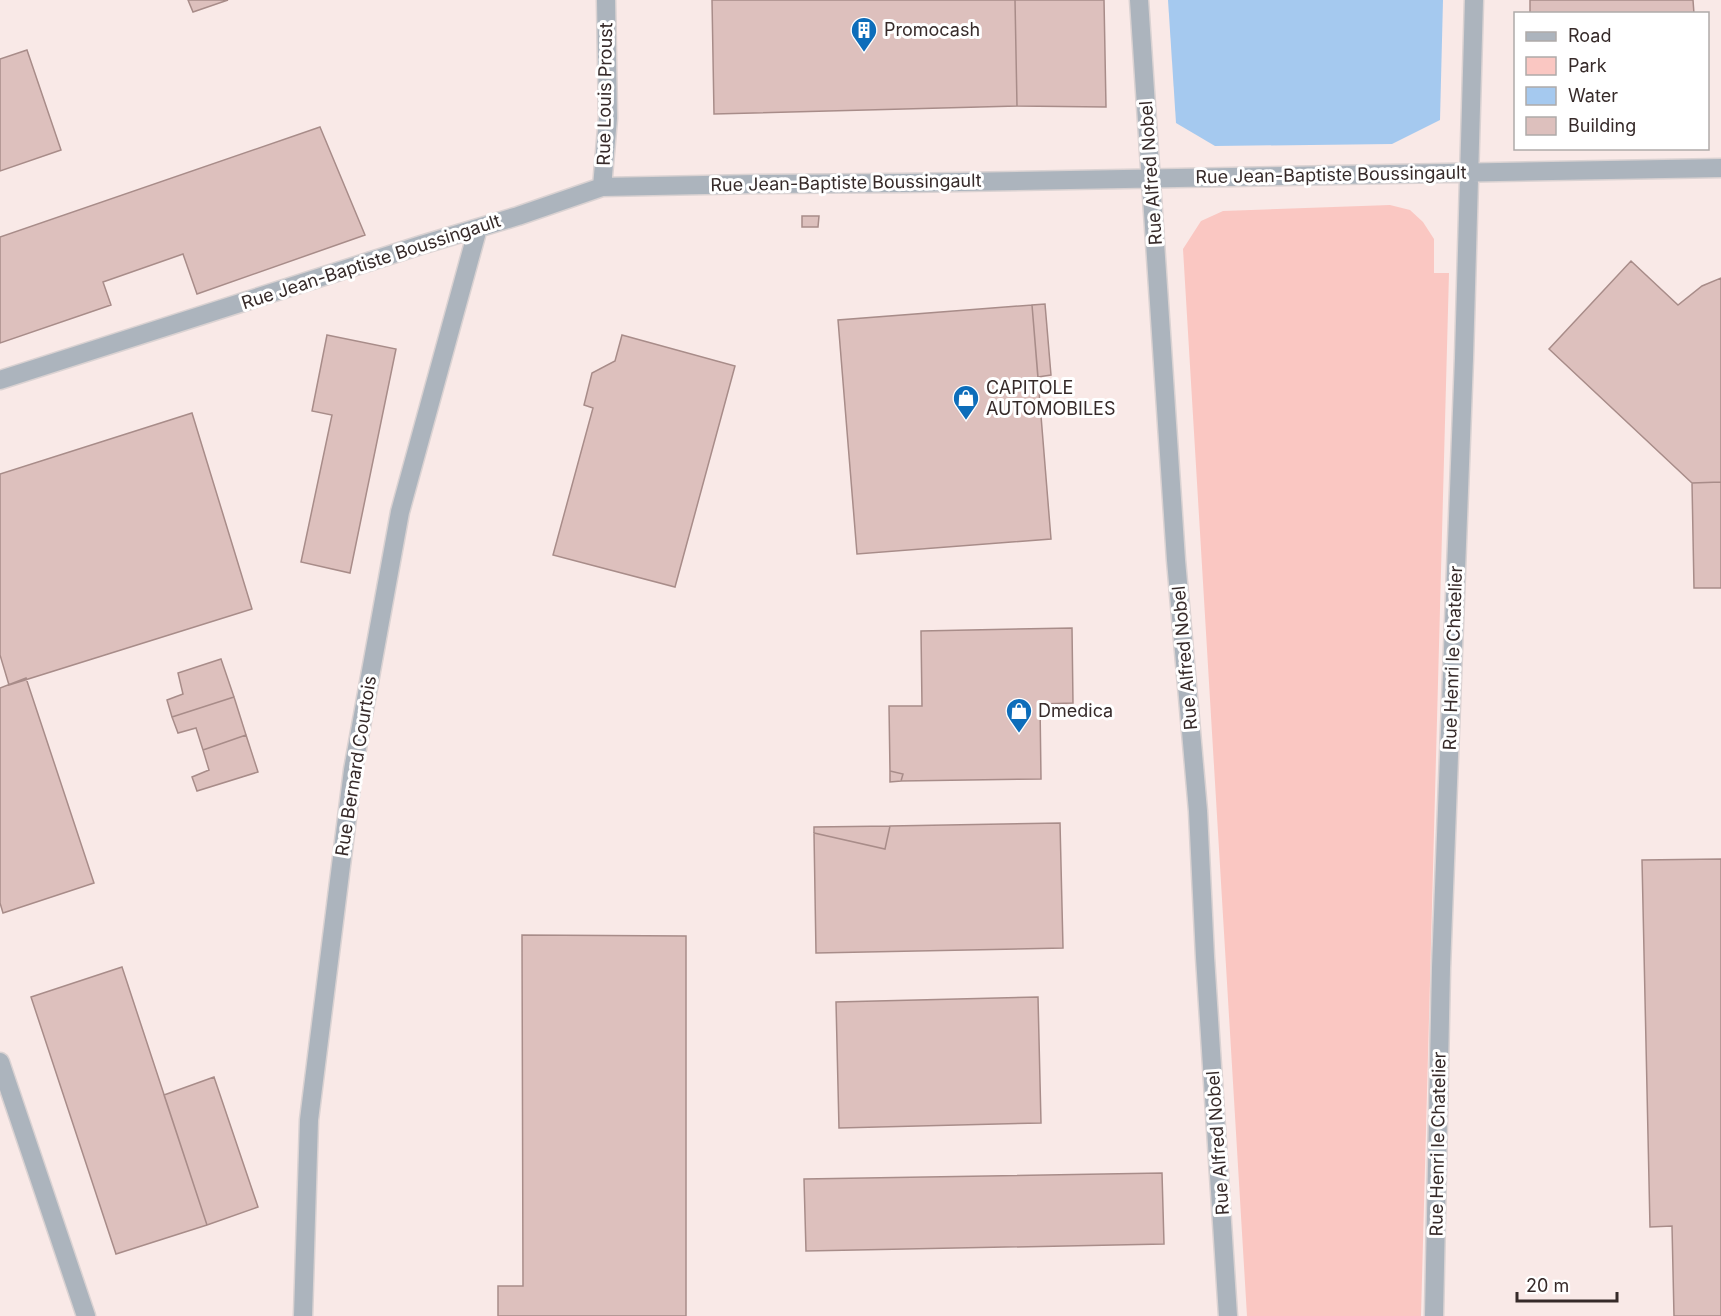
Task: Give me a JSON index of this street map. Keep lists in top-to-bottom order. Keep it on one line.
{"streets":{"street":["Rue Louis Proust","Rue Alfred Nobel","Rue Jean-Baptiste Boussingault","Rue Henri le Chatelier","Rue Bernard Courtois"]},"crossings":[["Rue Louis Proust","Rue Jean-Baptiste Boussingault"],["Rue Alfred Nobel","Rue Jean-Baptiste Boussingault"],["Rue Jean-Baptiste Boussingault","Rue Henri le Chatelier"],["Rue Jean-Baptiste Boussingault","Rue Bernard Courtois"]],"places":{"building":["Promocash"],"shop":["CAPITOLE AUTOMOBILES","Dmedica"]},"legend":["Road","Park","Water","Building"],"scale_bar":"20 m"}
